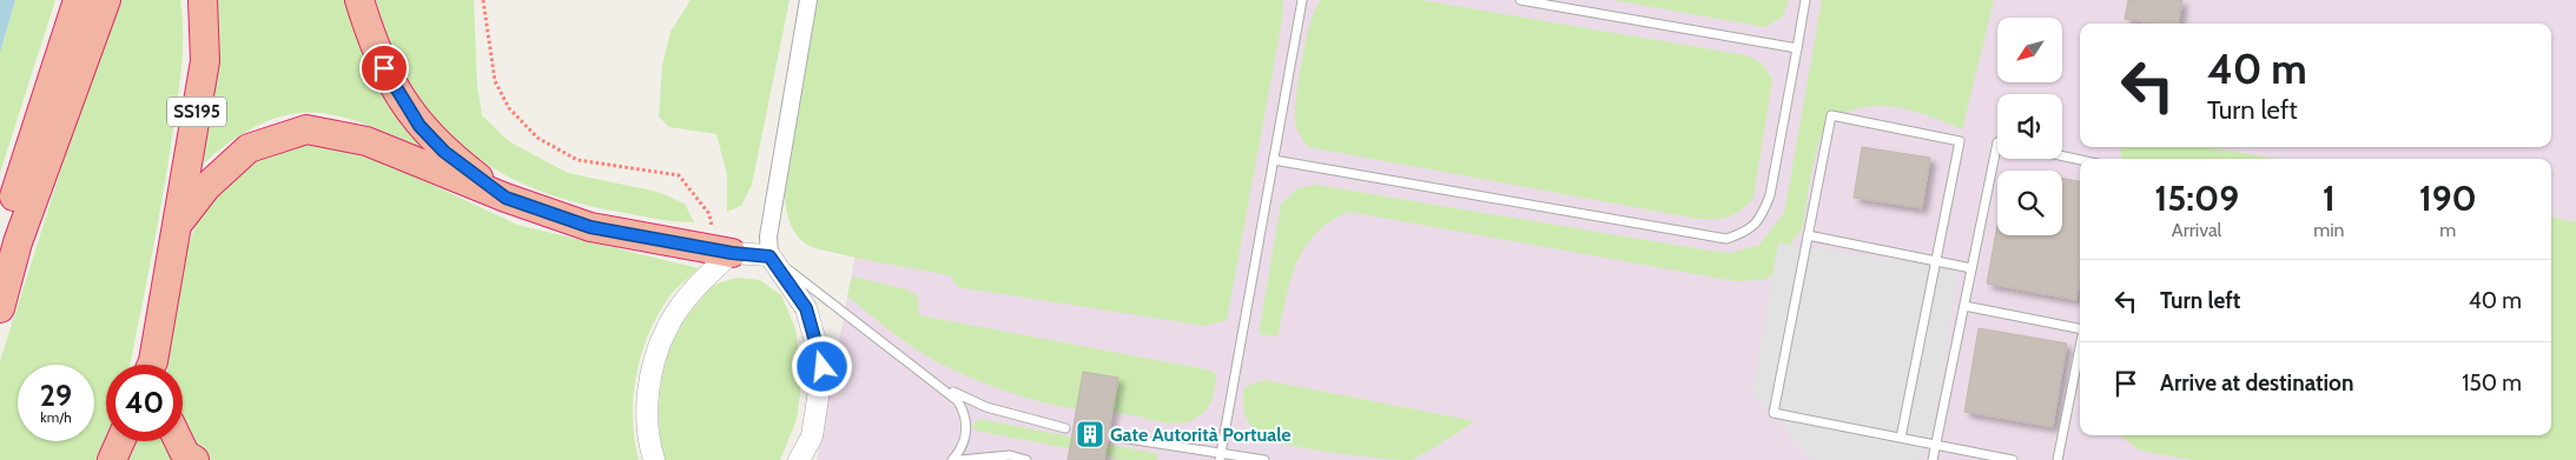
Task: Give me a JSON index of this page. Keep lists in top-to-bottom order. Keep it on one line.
{"streets":{"highway":["SS195"]},"places":{"building":["Gate Autorità Portuale"]},"north":"bottom left","page":{"turn":["40 m","Turn left"],"eta":["15:09","Arrival","1","min","190","m"],"list":[{"name":"Turn left","value":"40 m"},{"name":"Arrive at destination","value":"150 m"}],"speed":"29 km/h","limit":"40"}}
